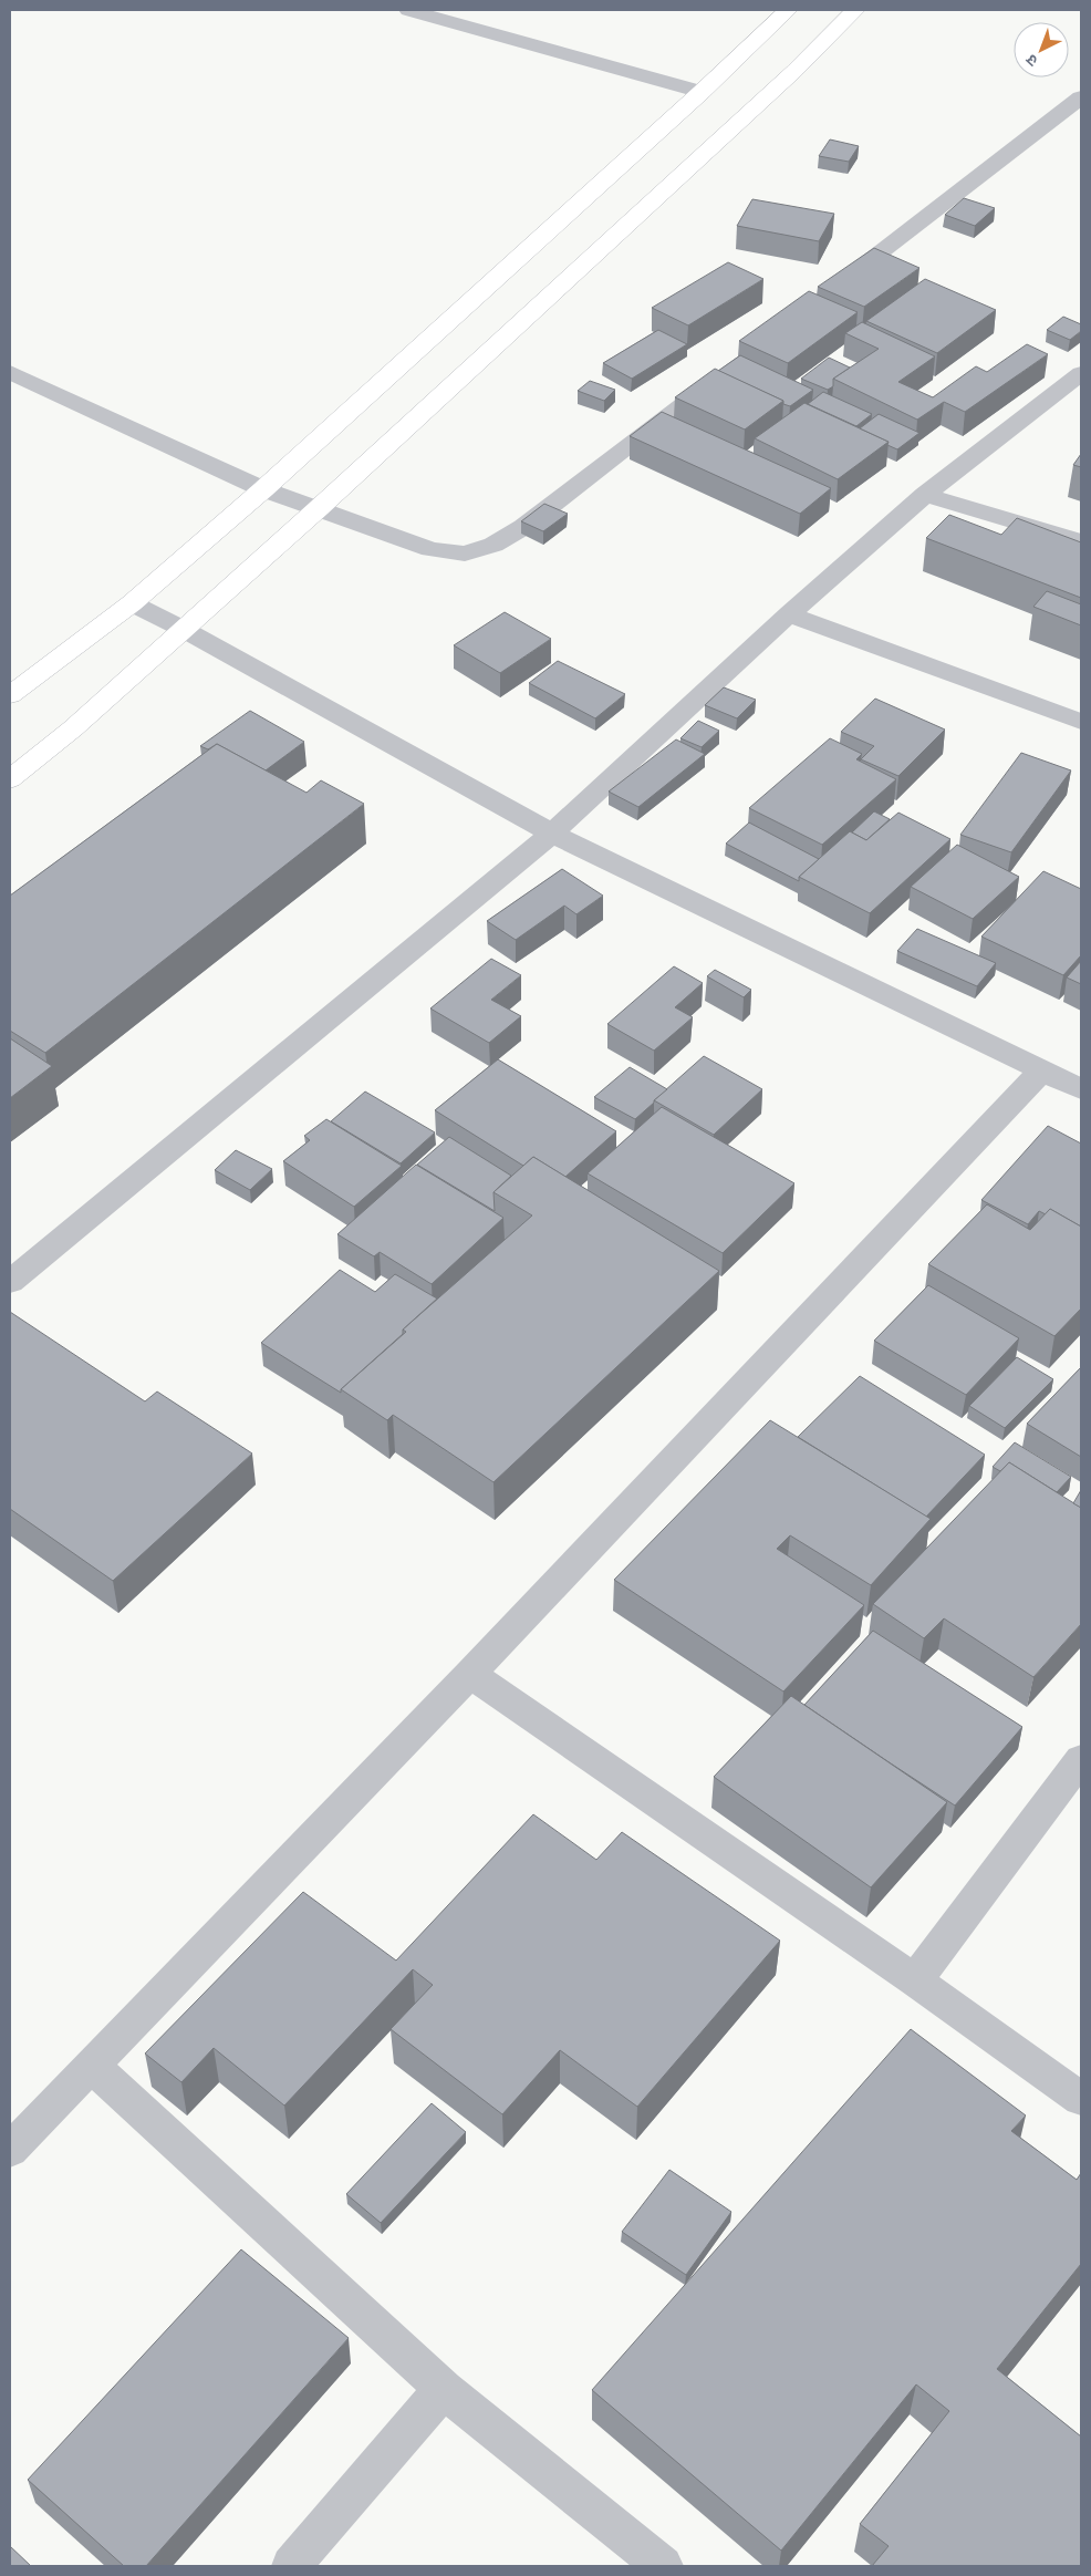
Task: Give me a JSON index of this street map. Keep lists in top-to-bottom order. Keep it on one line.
{"north":"bottom left"}
